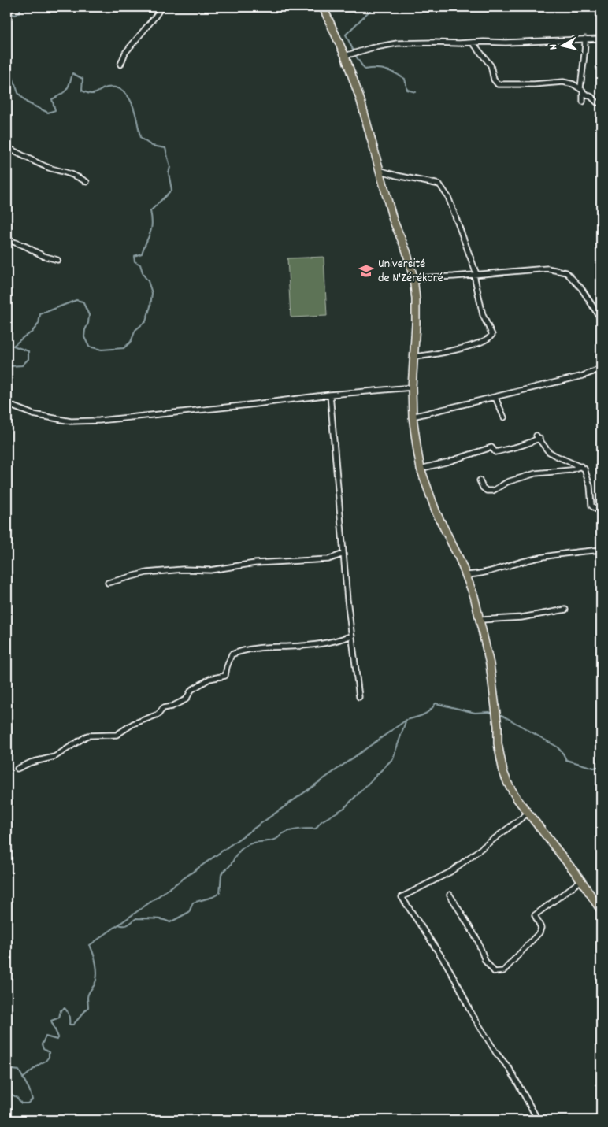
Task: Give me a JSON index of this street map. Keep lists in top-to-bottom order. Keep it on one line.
{"places":{"school or university":["Université de N'Zérékoré"]},"north":"left"}
